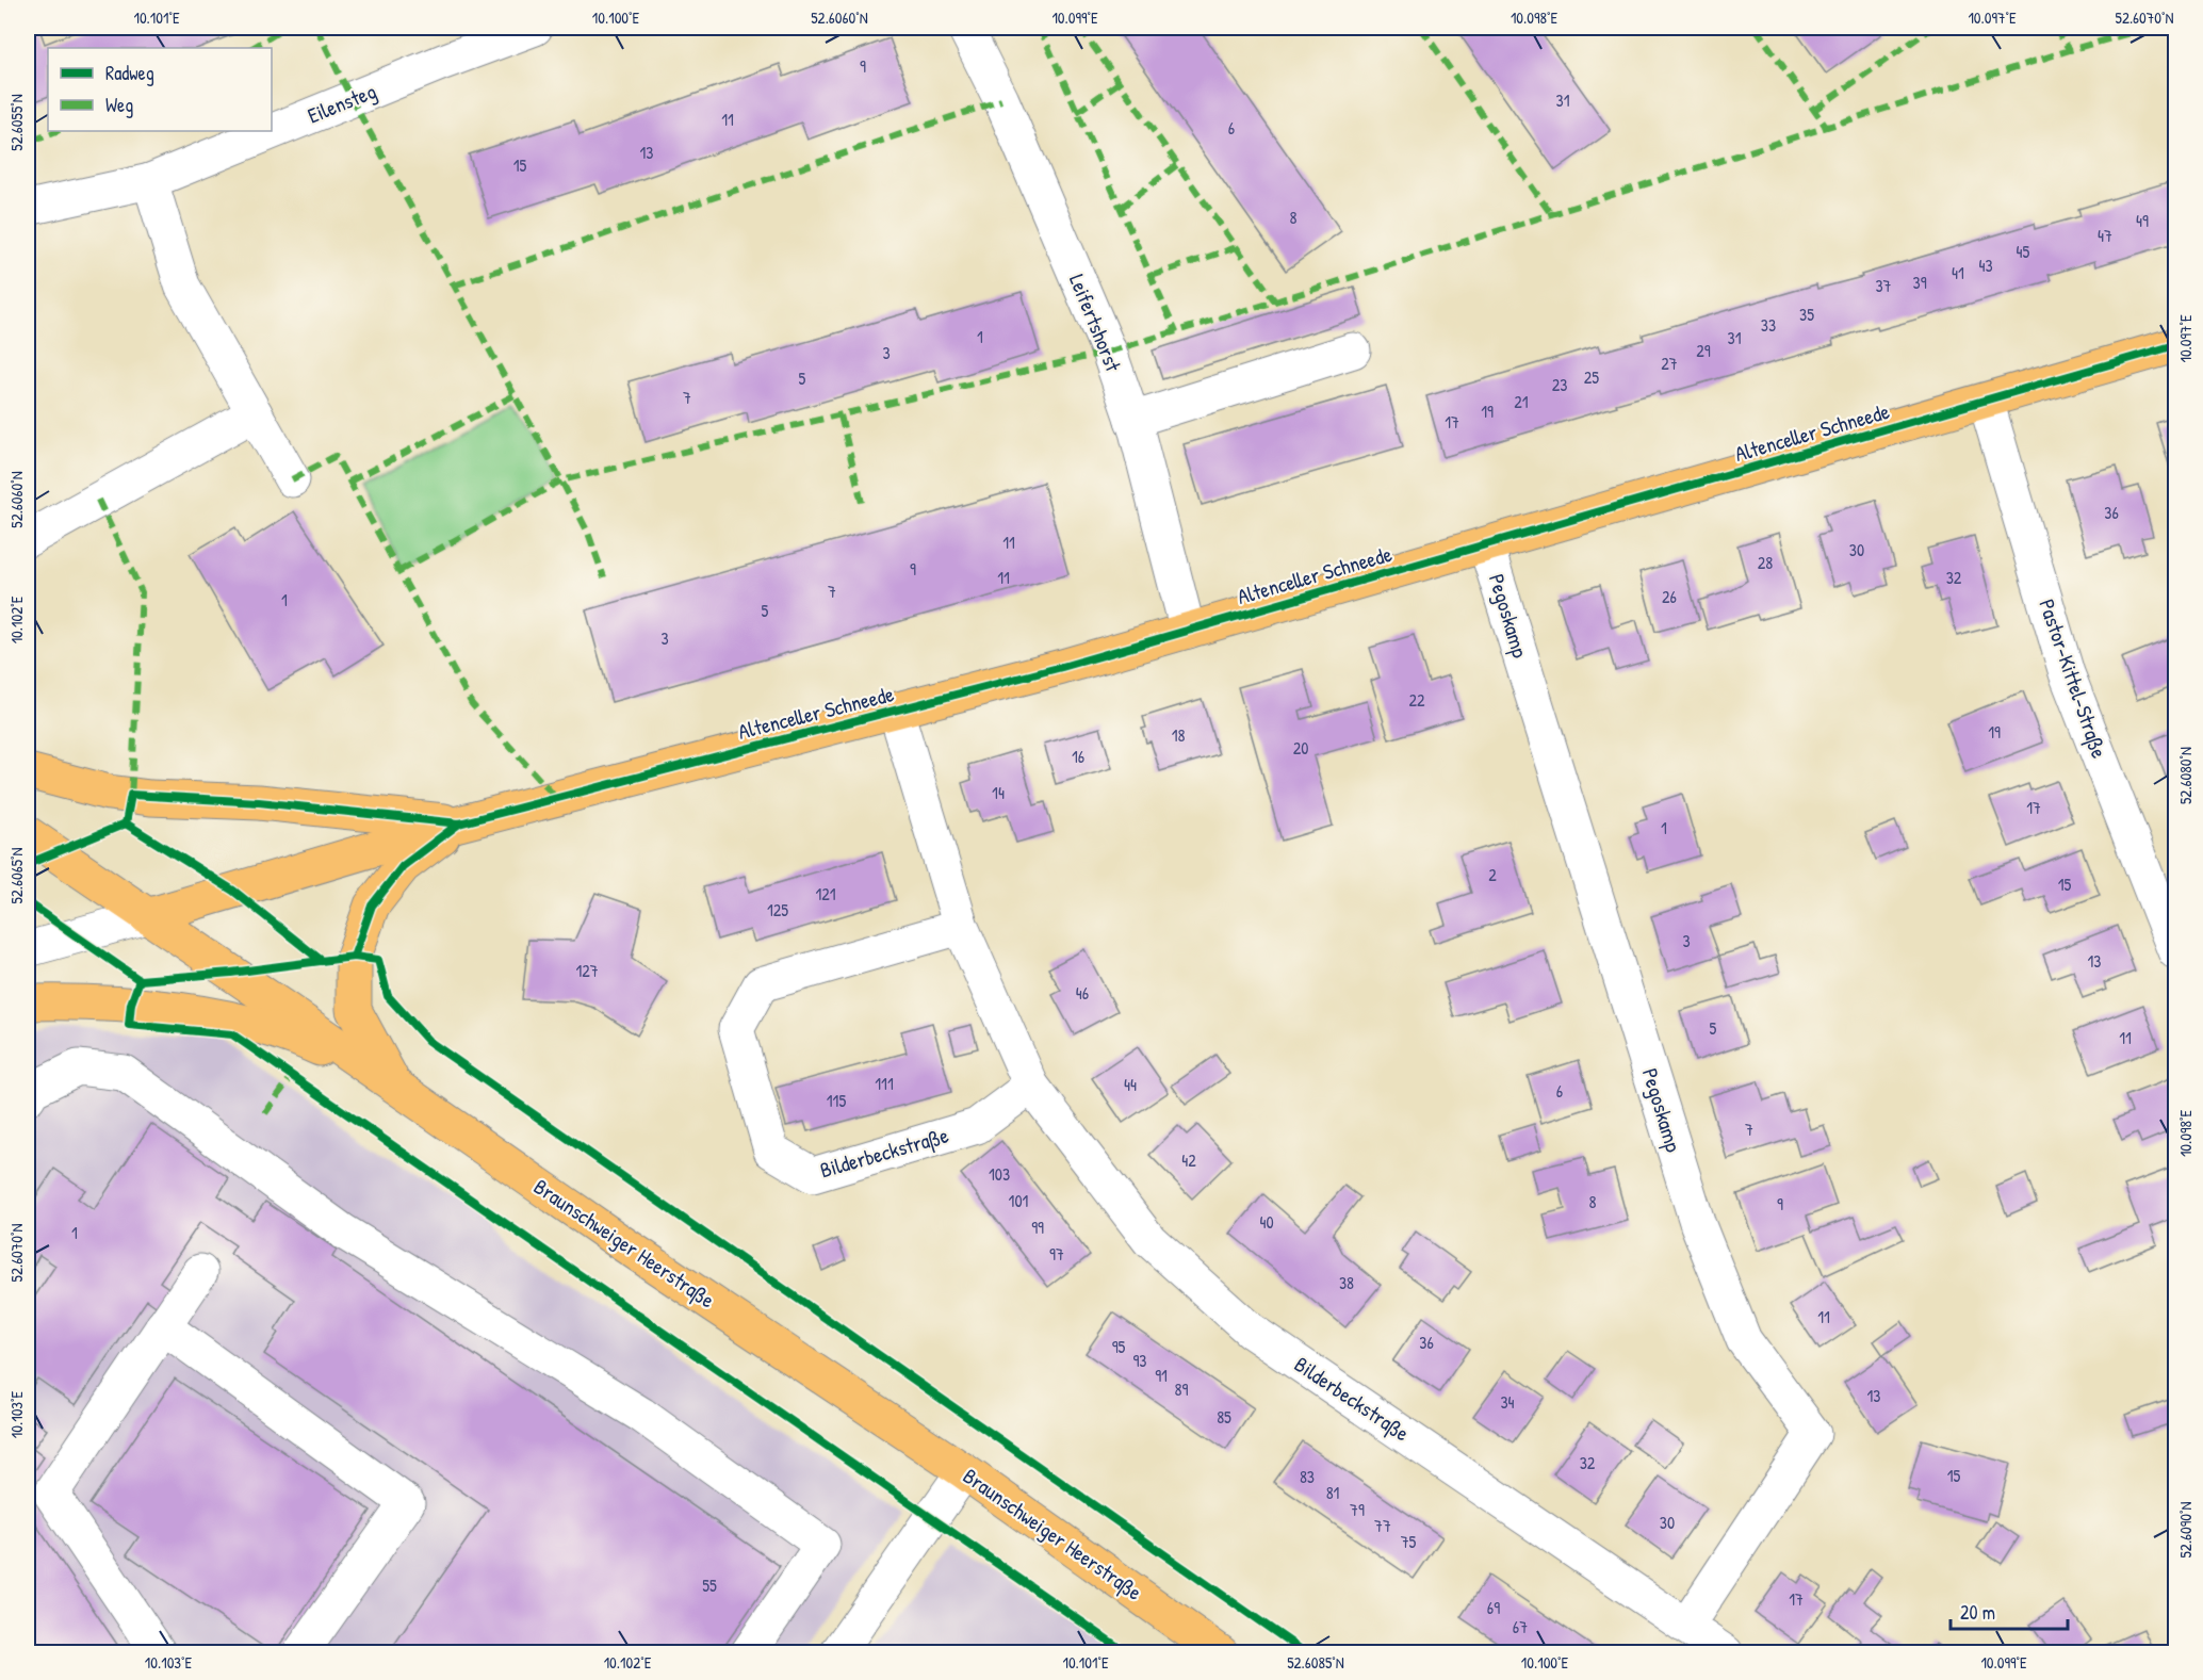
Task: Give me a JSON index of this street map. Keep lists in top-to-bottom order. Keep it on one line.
{"streets":{"main road":["Altenceller Schneede","Braunschweiger Heerstraße"],"street":["Eilensteg","Leifertshorst","Pegoskamp","Pastor-Kittel-Straße","Bilderbeckstraße"]},"crossings":[["Leifertshorst","Altenceller Schneede"],["Altenceller Schneede","Pegoskamp"],["Altenceller Schneede","Pastor-Kittel-Straße"],["Altenceller Schneede","Bilderbeckstraße"],["Altenceller Schneede","Braunschweiger Heerstraße"],["Pegoskamp","Bilderbeckstraße"]],"house_numbers":["9","31","11","6","13","15","8","49","47","45","43","41","39","37","35","33","1","31","29","3","27","25","5","23","7","21","19","17","36","11","30","28","9","11","32","7","26","1","5","3","22","19","18","20","16","14","17","1","2","15","121","125","3","13","127","46","5","11","111","44","6","115","7","42","103","101","8","9","40","99","1","97","38","11","36","95","93","91","89","13","34","85","32","15","83","81","79","30","77","75","55","17","69","67"],"legend":["Radweg","Weg"],"scale_bar":"20 m","coordinates":["10.101°E","10.100°E","52.6060°N","10.099°E","10.098°E","10.097°E","52.6070°N","52.6055°N","10.102°E","52.6080°N","52.6065°N","10.103°E","52.6090°N","52.6085°N"]}
